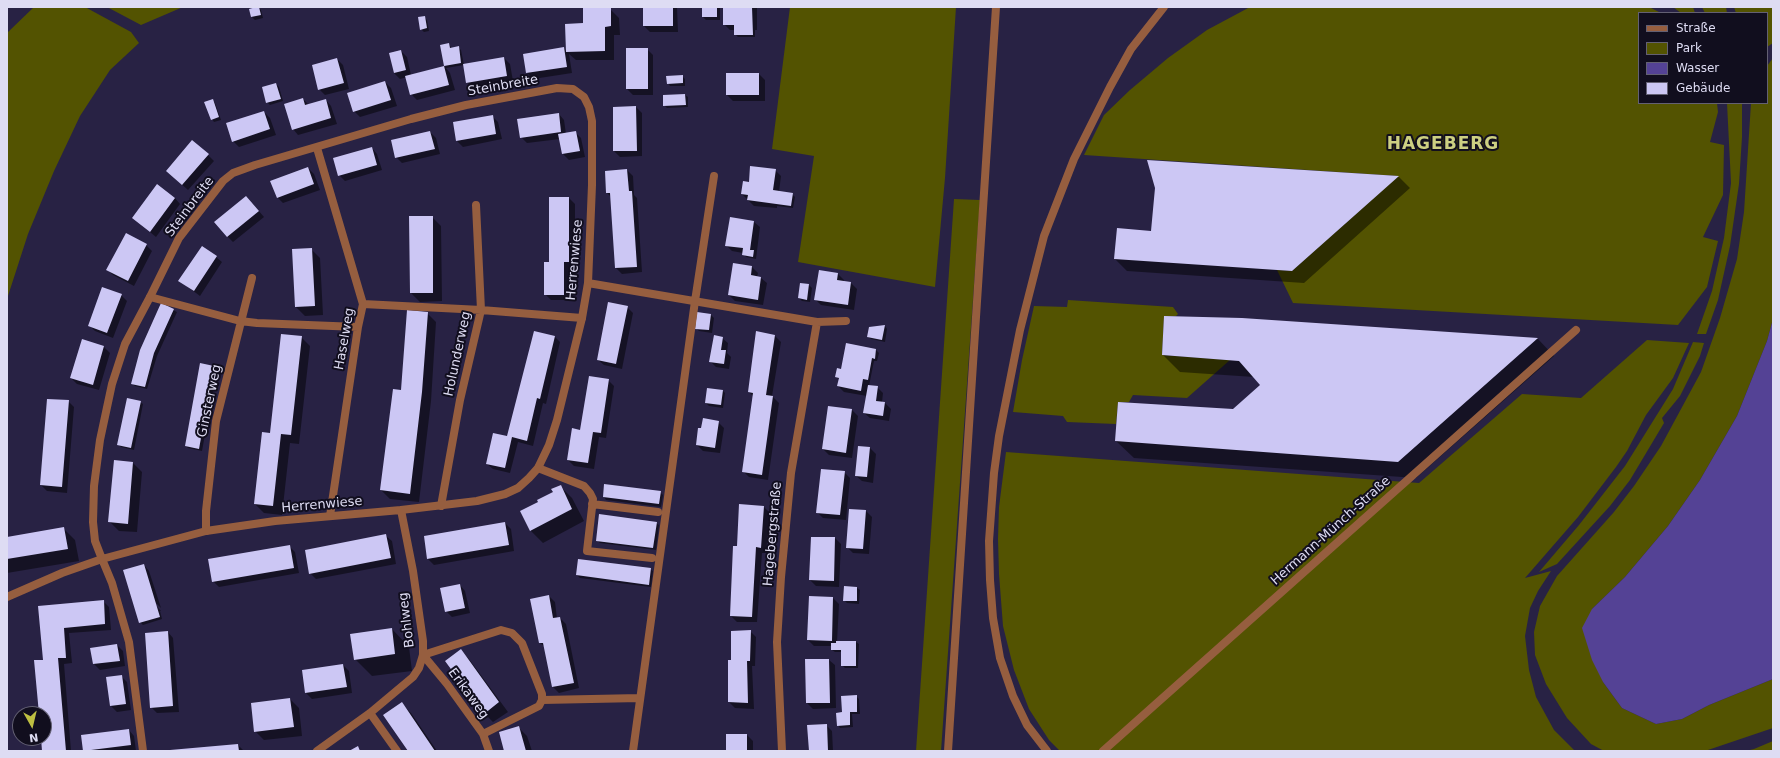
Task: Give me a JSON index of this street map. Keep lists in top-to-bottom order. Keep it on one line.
{"streets":{"street":["Steinbreite","Herrenwiese","Haselweg","Holunderweg","Ginsterweg","Hermann-Münch-Straße","Hagebergstraße","Bohlweg","Erikaweg"]},"crossings":[["Steinbreite","Herrenwiese"],["Steinbreite","Haselweg"],["Herrenwiese","Haselweg"],["Herrenwiese","Holunderweg"],["Herrenwiese","Ginsterweg"],["Herrenwiese","Bohlweg"],["Bohlweg","Erikaweg"]],"districts":["HAGEBERG"],"legend":["Straße","Park","Wasser","Gebäude"],"north":"bottom"}
